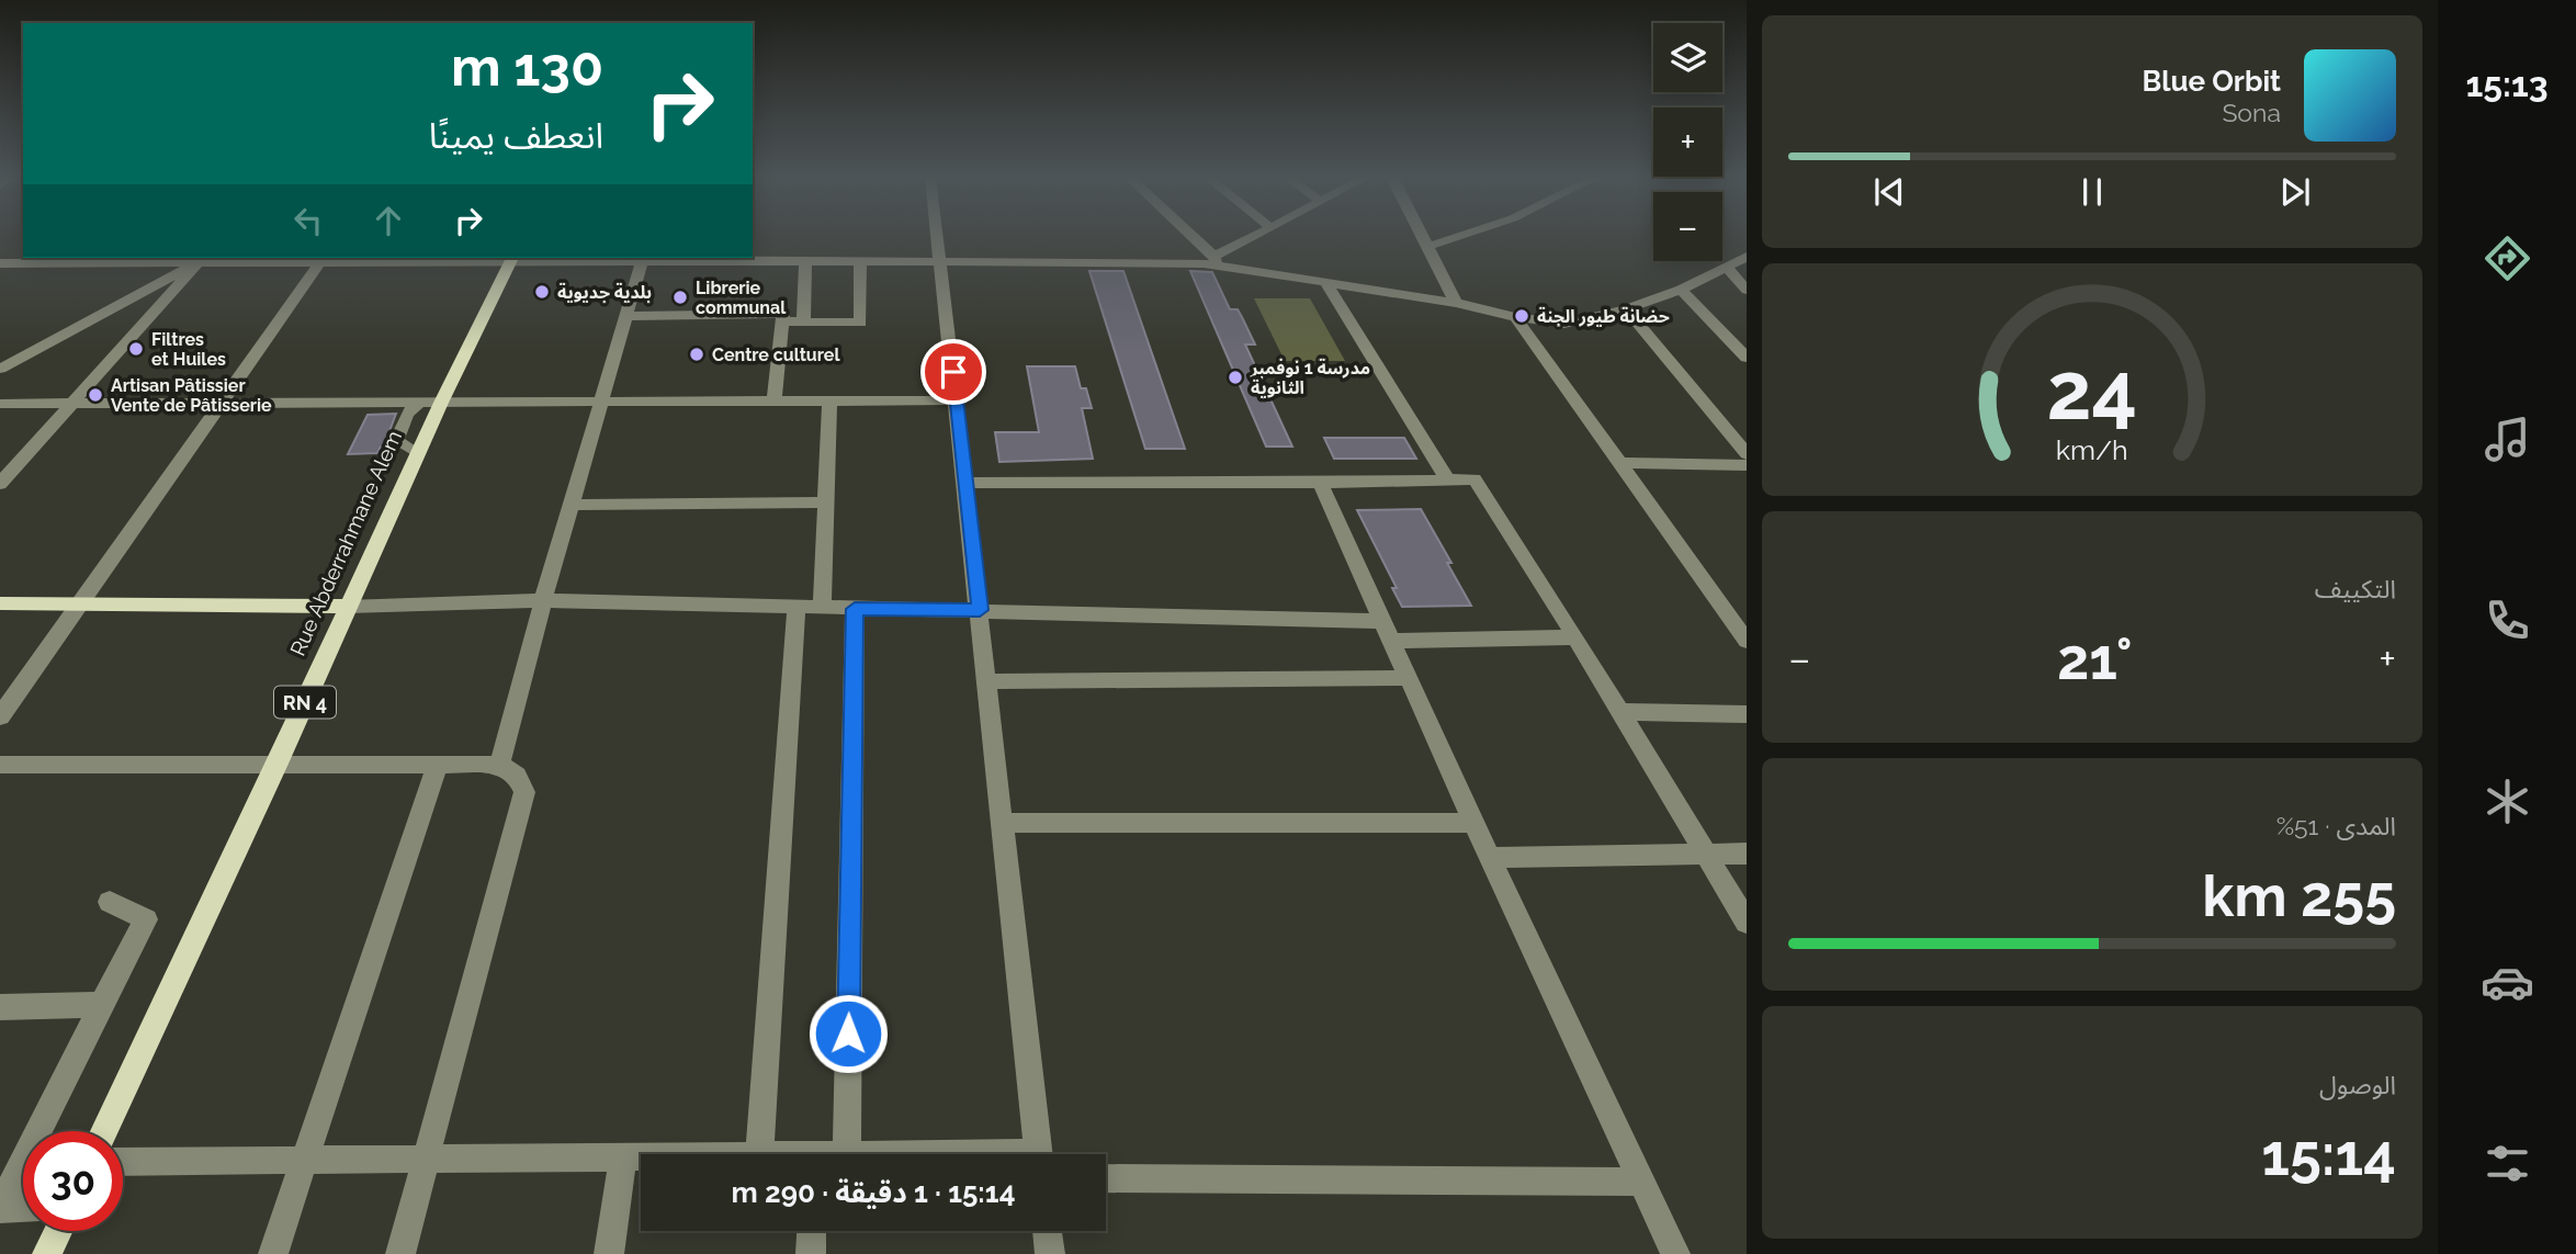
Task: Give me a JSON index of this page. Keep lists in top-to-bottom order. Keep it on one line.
{"streets":{"main road":["Rue Abderrahmane Alem","RN 4"]},"places":["بلدية جديوية","Librerie communal","حضانة طيور الجنة","Filtres et Huiles","Centre culturel","مدرسة 1 نوفمبر الثانوية","Artisan Pâtissier Vente de Pâtisserie"],"page":{"tabs":"15:13","map_buttons":["+","−"],"turn":["130 m","انعطف يمينًا"],"song":["Blue Orbit","Sona"],"tile":["التكييف",["المدى · 51%","255 km"],["الوصول","15:14"]],"heat":["−","21°","+"],"limit":"30","trip":"15:14 · 1 دقيقة · 290 m","gauge":["24","km/h"]}}
